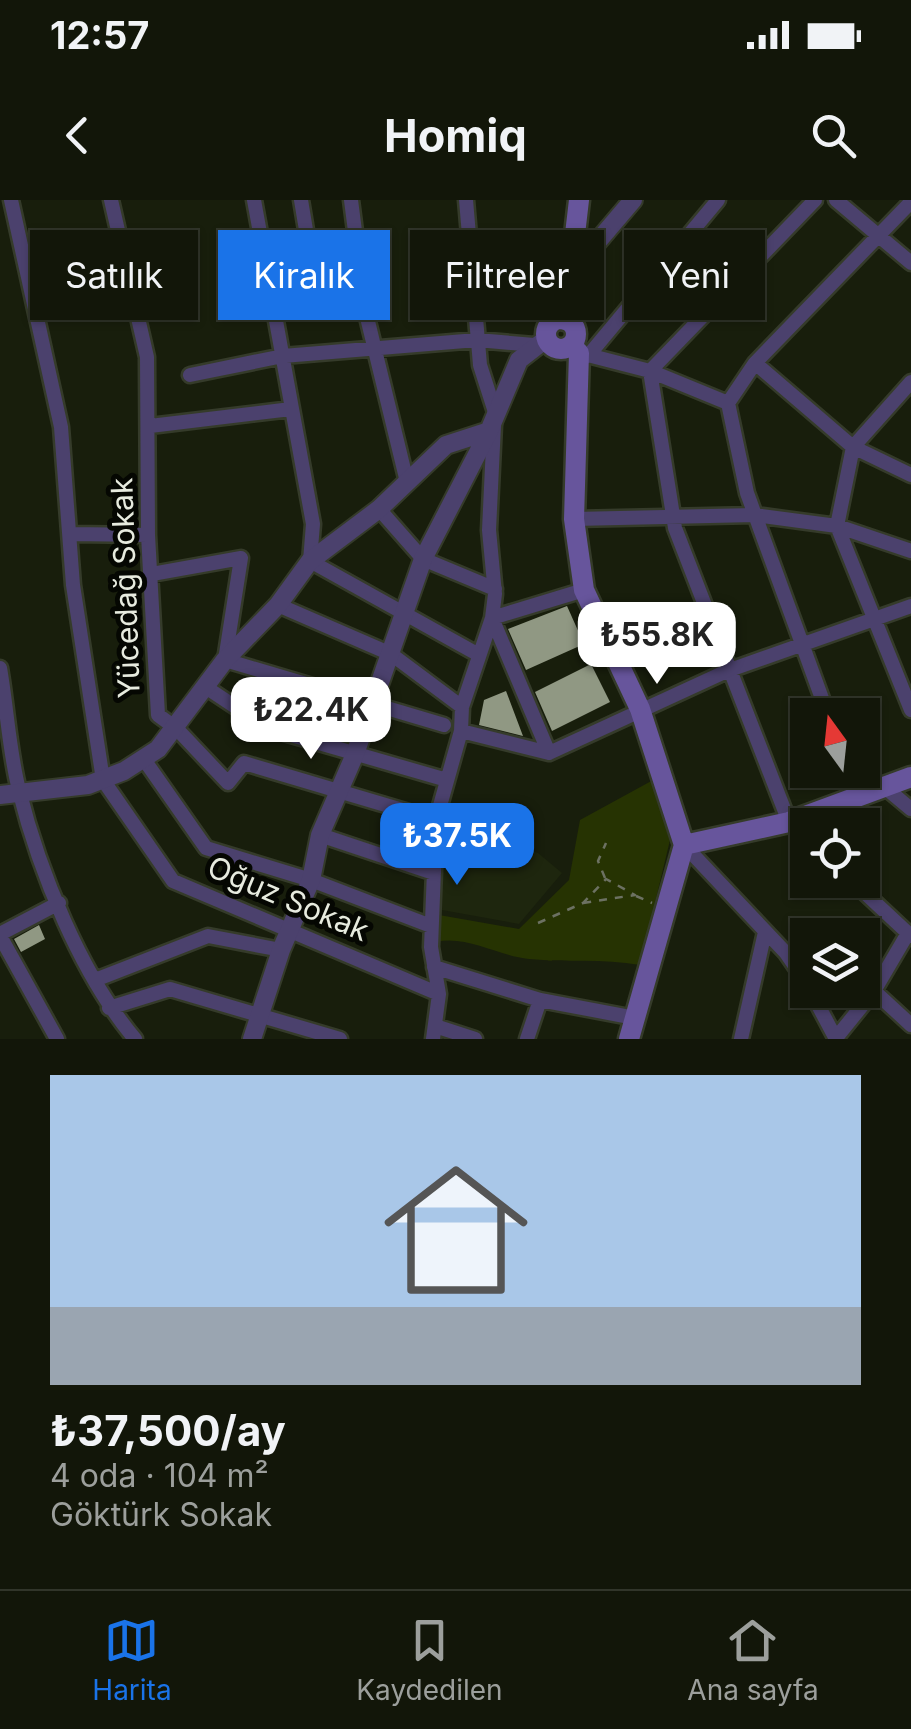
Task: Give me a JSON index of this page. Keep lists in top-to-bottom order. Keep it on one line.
{"streets":{"street":["Yücedağ Sokak","Oğuz Sokak"]},"north":"top","page":{"status":"12:57","header":"Homiq","chip":["Satılık","Kiralık","Filtreler","Yeni"],"price":["₺55.8K","₺22.4K","₺37.5K"],"list":[{"name":"₺37,500/ay","note":"4 oda · 104 m² · Göktürk Sokak"}],"tabs":["Harita","Kaydedilen","Ana sayfa"]}}
